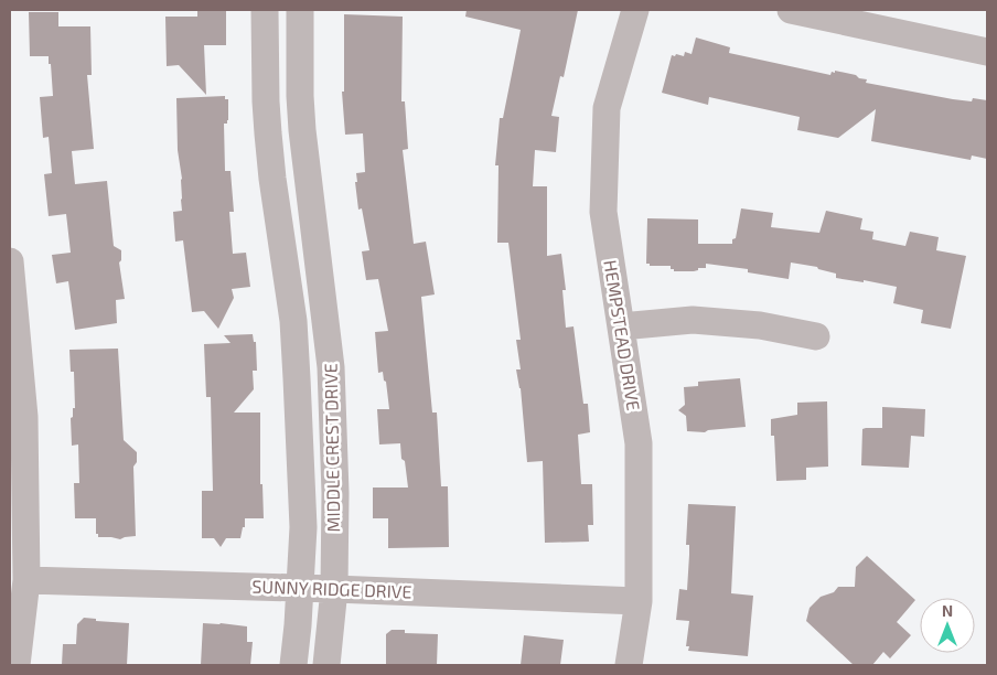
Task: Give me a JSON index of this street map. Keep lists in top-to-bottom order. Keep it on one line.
{"streets":{"street":["HEMPSTEAD DRIVE","MIDDLE CREST DRIVE","SUNNY RIDGE DRIVE"]},"crossings":[["HEMPSTEAD DRIVE","SUNNY RIDGE DRIVE"],["MIDDLE CREST DRIVE","SUNNY RIDGE DRIVE"]],"north":"top"}
